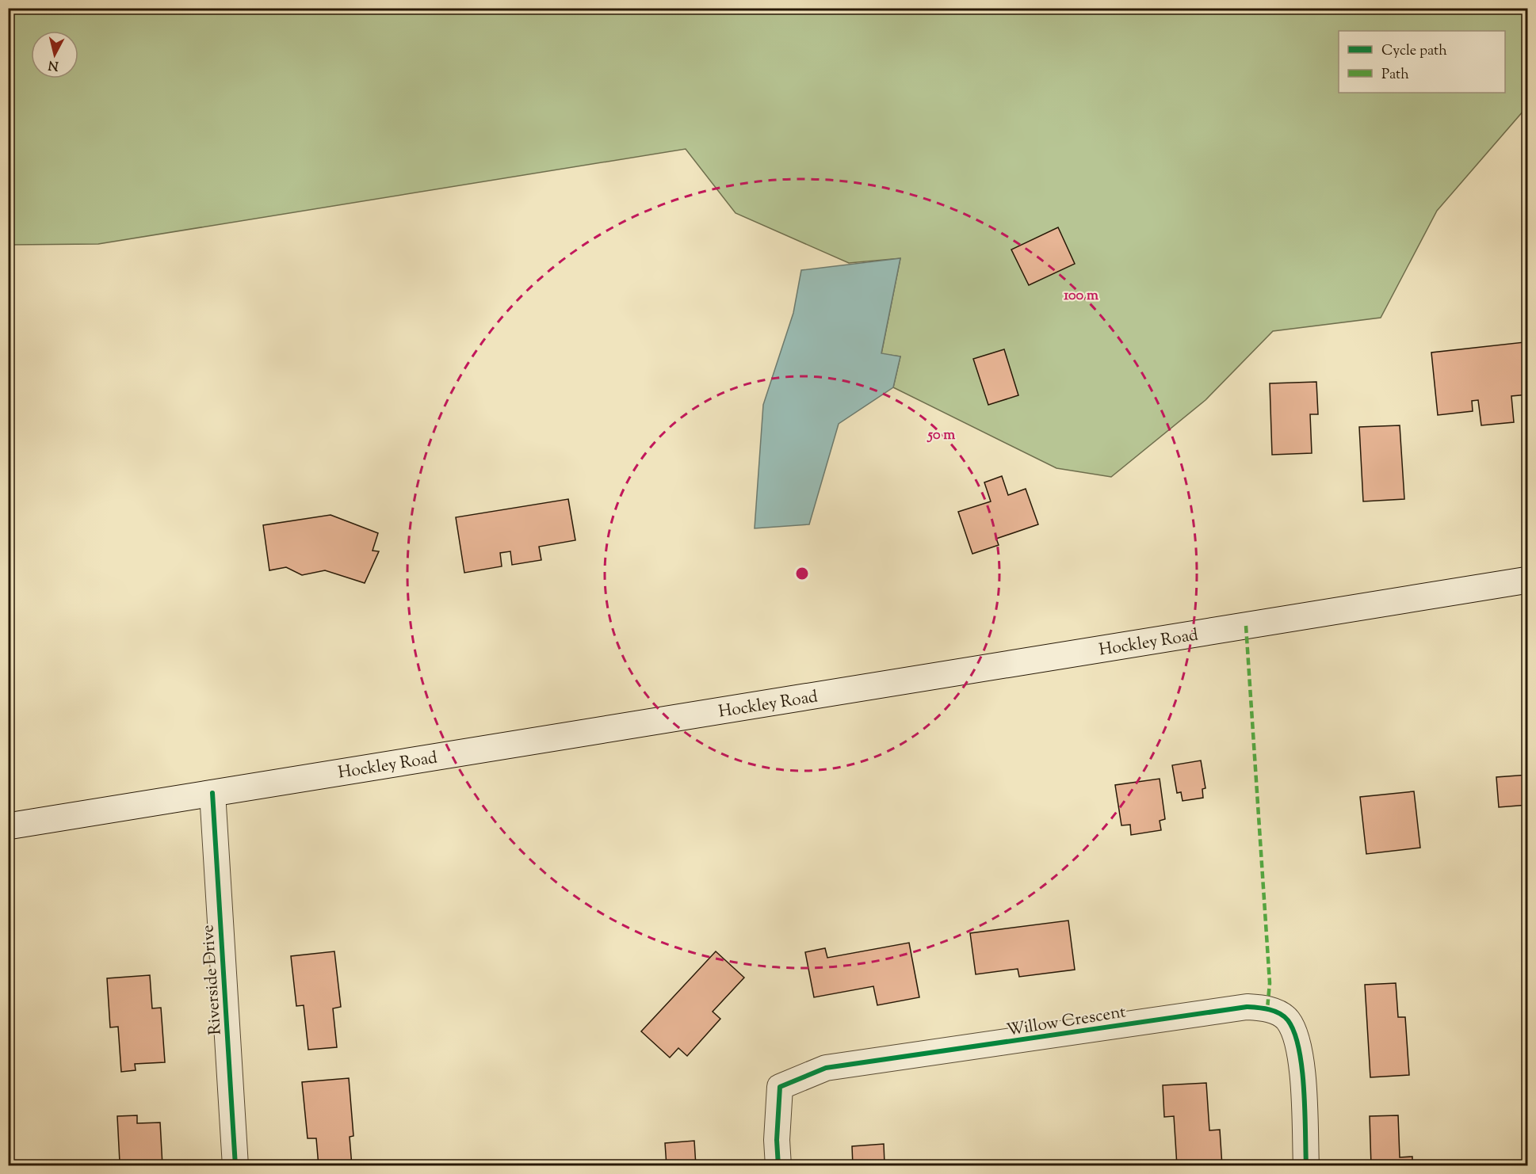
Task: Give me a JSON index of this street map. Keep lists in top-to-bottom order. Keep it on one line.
{"streets":{"main road":["Hockley Road"],"street":["Riverside Drive","Willow Crescent"]},"crossings":[["Hockley Road","Riverside Drive"]],"legend":["Cycle path","Path"],"north":"bottom","rings":["100 m","50 m"]}
